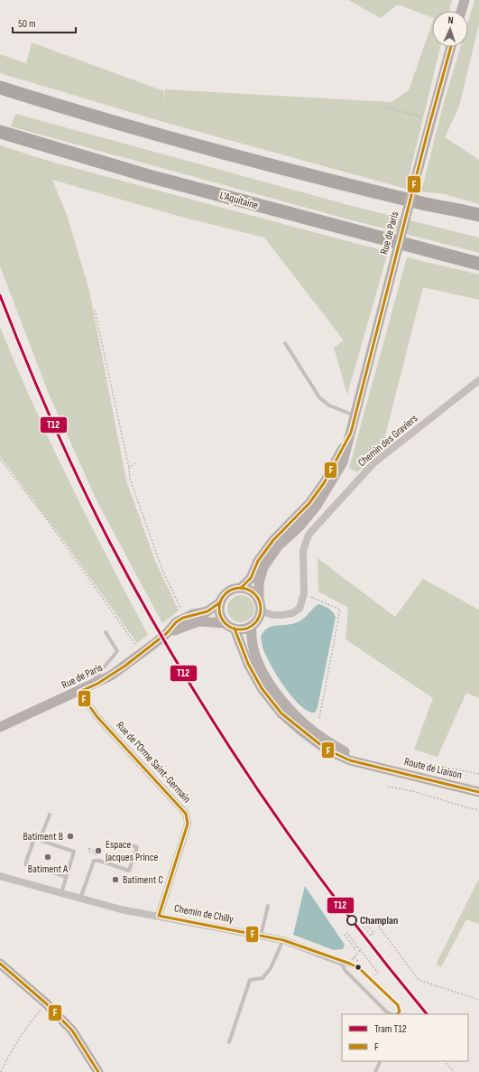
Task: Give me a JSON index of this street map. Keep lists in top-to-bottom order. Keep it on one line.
{"streets":{"highway":["L'Aquitaine"],"street":["Rue de Paris","Chemin des Graviers","Rue de l'Orme Saint-Germain","Route de Liaison","Chemin de Chilly"]},"crossings":[["Rue de Paris","Chemin des Graviers"],["Rue de Paris","Rue de l'Orme Saint-Germain"],["Rue de Paris","Route de Liaison"],["Chemin des Graviers","Route de Liaison"],["Rue de l'Orme Saint-Germain","Chemin de Chilly"]],"places":["Batiment B","Espace Jacques Prince","Batiment A","Batiment C","Champlan"],"lines":["transit line F","tram line T12"],"legend":["Tram T12","F"],"scale_bar":"50 m","north":"top"}
